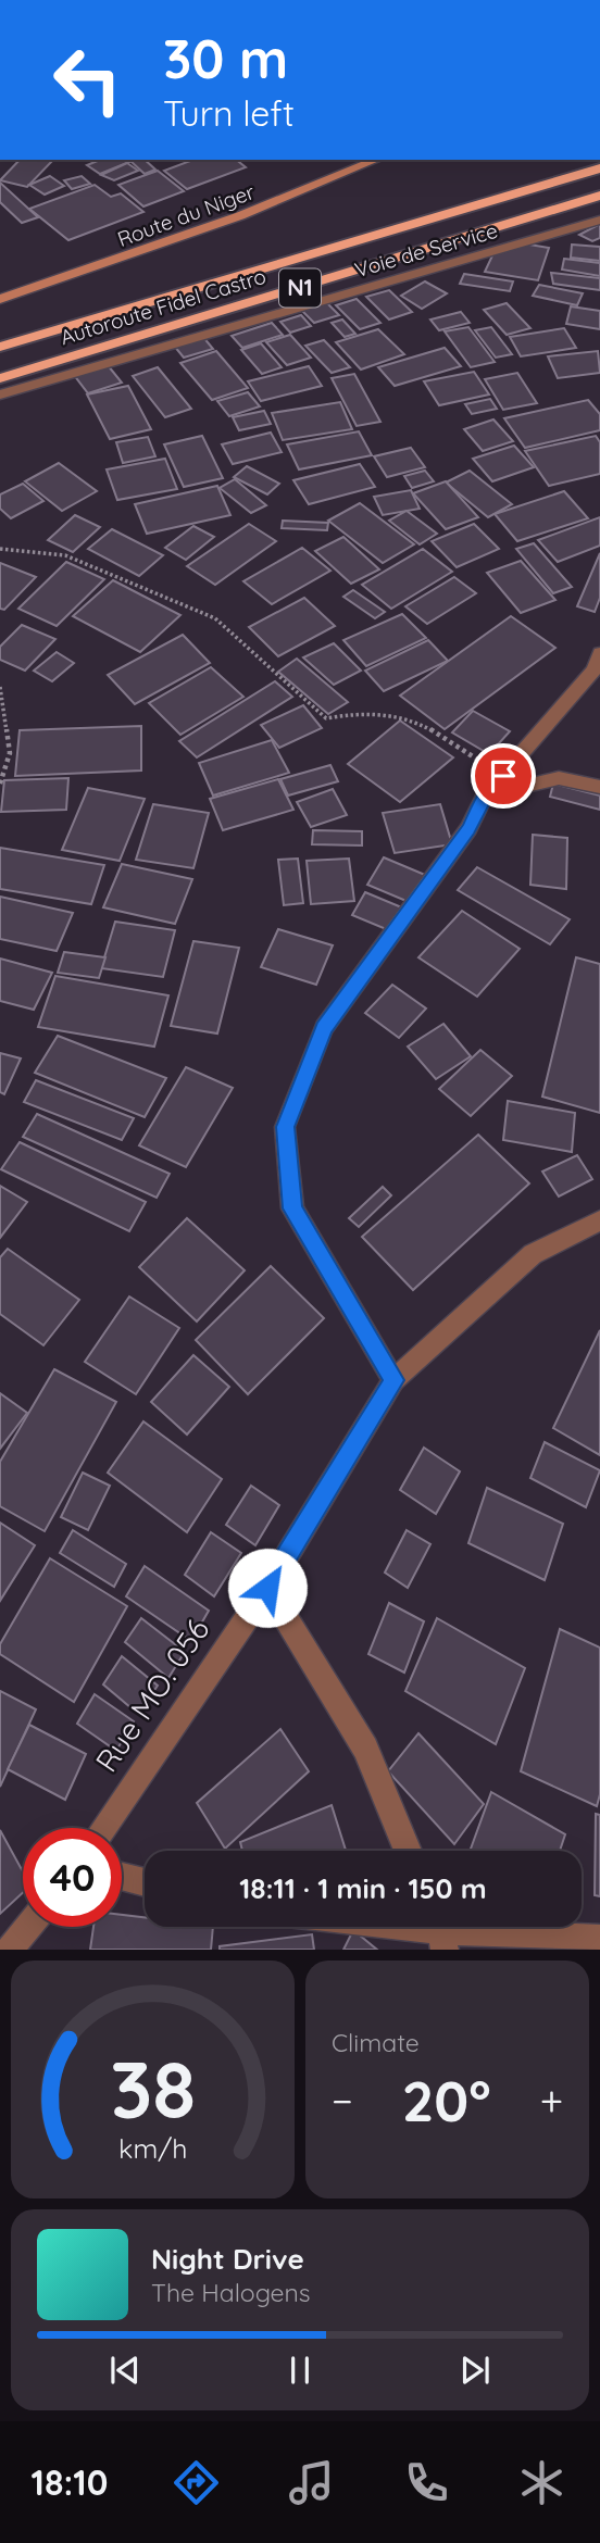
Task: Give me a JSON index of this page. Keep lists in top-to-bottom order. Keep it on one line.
{"streets":{"highway":["N1","Autoroute Fidel Castro"],"main road":["Route du Niger"],"street":["Voie de Service","Rue MO. 056"]},"page":{"turn":["30 m","Turn left"],"limit":"40","trip":"18:11 · 1 min · 150 m","tile":"Climate","heat":["−","20°","+"],"song":["Night Drive","The Halogens"],"tabs":"18:10","gauge":["38","km/h"]}}
